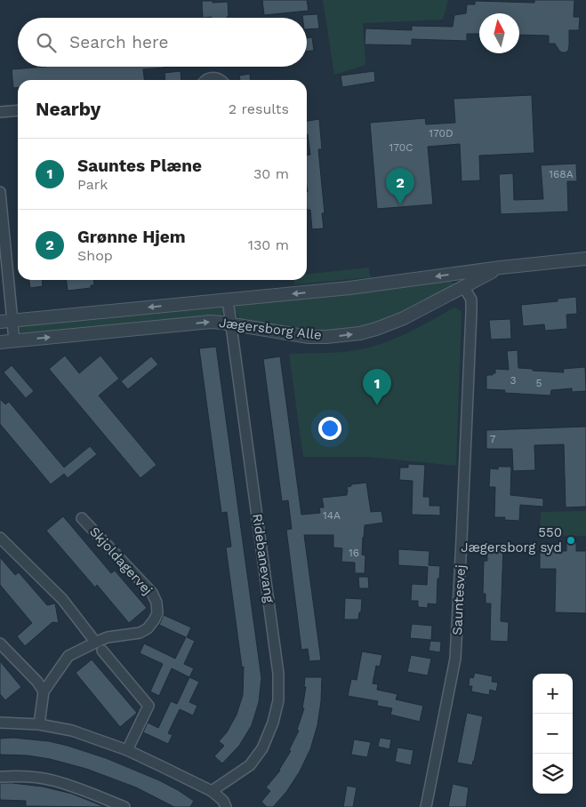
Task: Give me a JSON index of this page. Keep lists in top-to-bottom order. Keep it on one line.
{"streets":{"street":["Jægersborg Alle","Ridebanevang","Skjoldagervej","Sauntesvej"]},"crossings":[["Jægersborg Alle","Ridebanevang"],["Jægersborg Alle","Sauntesvej"]],"places":["550 Jægersborg syd"],"house_numbers":["170D","170C","168A","3","5","7","14A","16"],"north":"top","page":{"search":"Search here","heading":["Nearby","2 results"],"list":[{"mark":"1","name":"Sauntes Plæne","note":"Park","value":"30 m"},{"mark":"2","name":"Grønne Hjem","note":"Shop","value":"130 m"}],"pins":["2","1"],"map_buttons":["+","−"]}}
